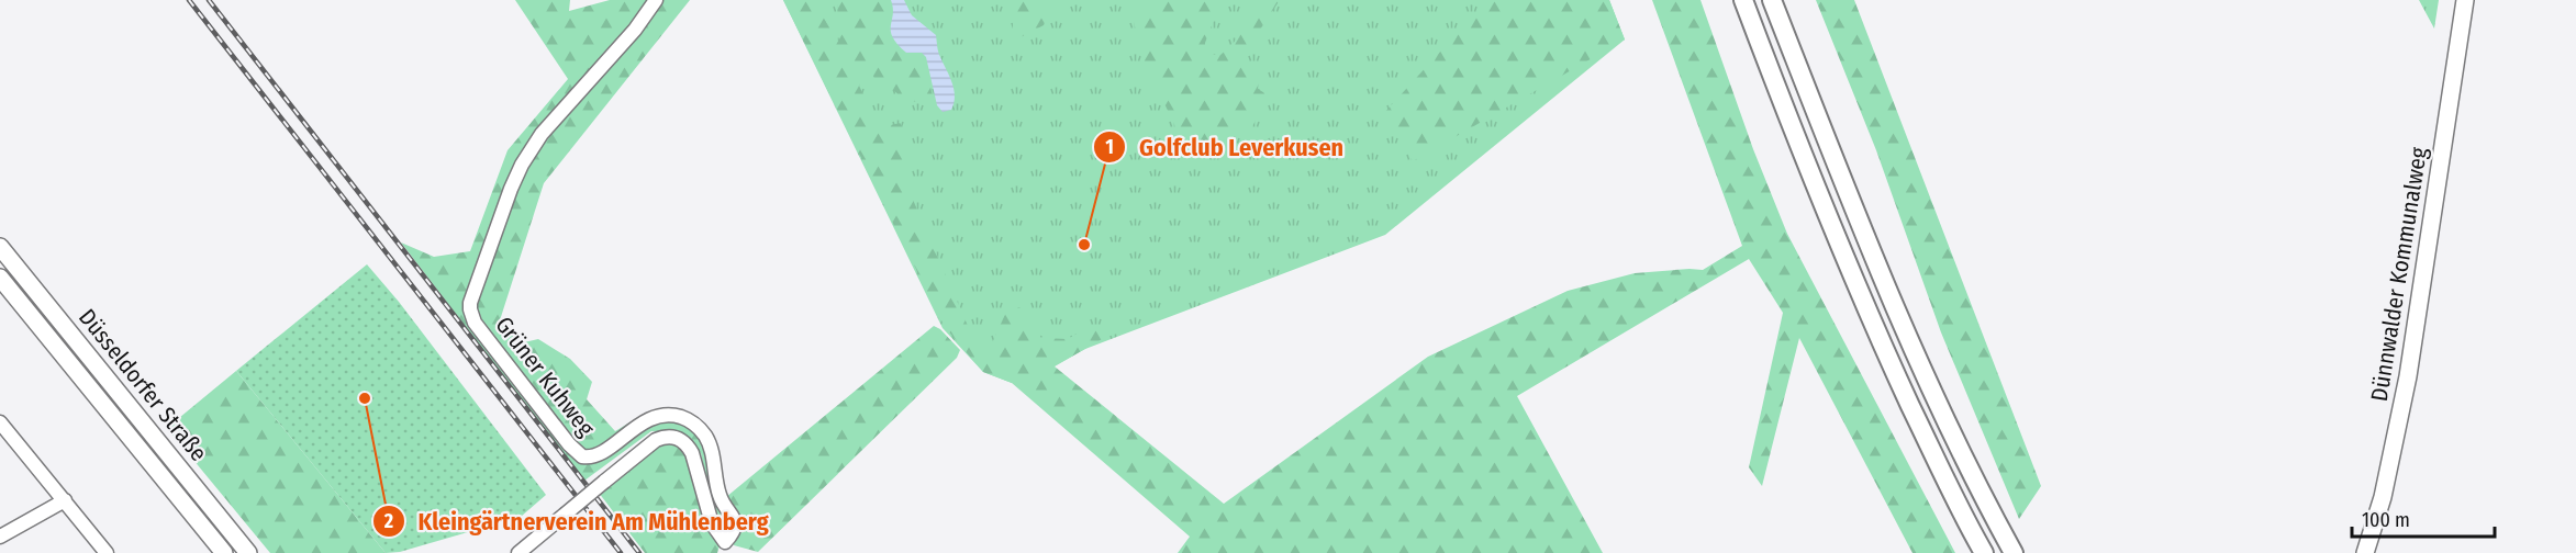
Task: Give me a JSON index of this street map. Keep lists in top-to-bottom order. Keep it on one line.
{"streets":{"main road":["Dünnwalder Kommunalweg","Düsseldorfer Straße"],"street":["Grüner Kuhweg"]},"places":["Golfclub Leverkusen","Kleingärtnerverein Am Mühlenberg"],"scale_bar":"100 m"}
